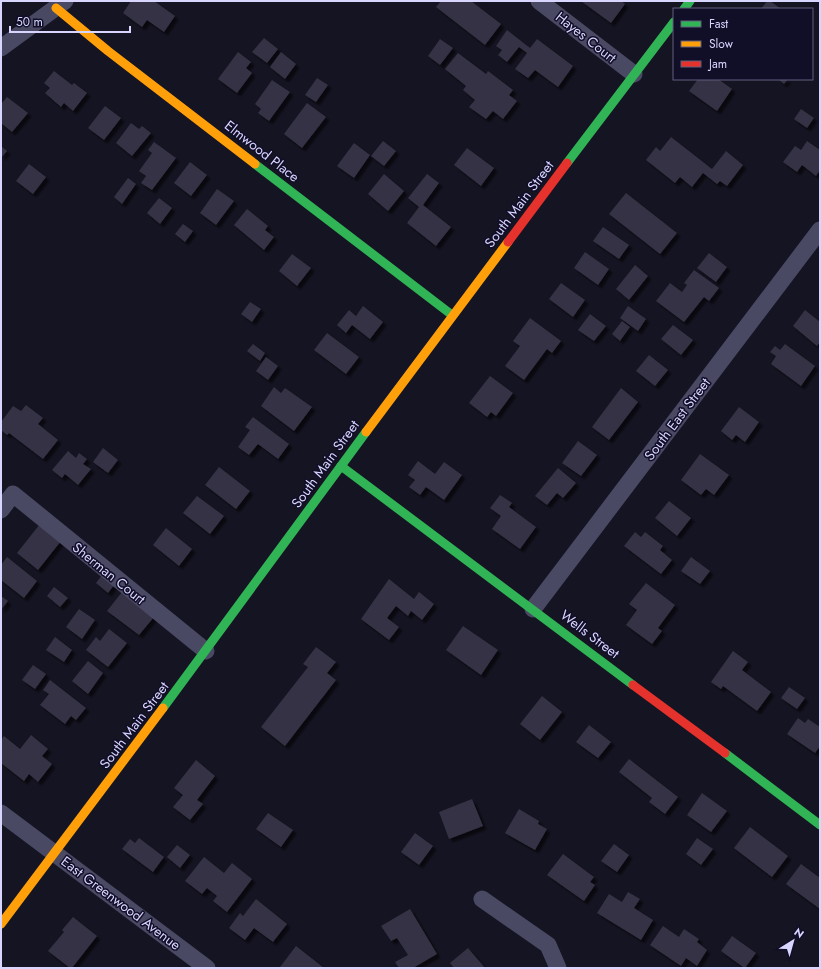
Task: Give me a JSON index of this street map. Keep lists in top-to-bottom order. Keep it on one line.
{"streets":{"street":["Hayes Court","Elmwood Place","South Main Street","South East Street","Sherman Court","Wells Street","East Greenwood Avenue"]},"crossings":[["Hayes Court","South Main Street"],["Elmwood Place","South Main Street"],["South Main Street","Sherman Court"],["South Main Street","Wells Street"],["South Main Street","East Greenwood Avenue"],["South East Street","Wells Street"]],"legend":["Fast","Slow","Jam"],"scale_bar":"50 m","north":"top right"}
